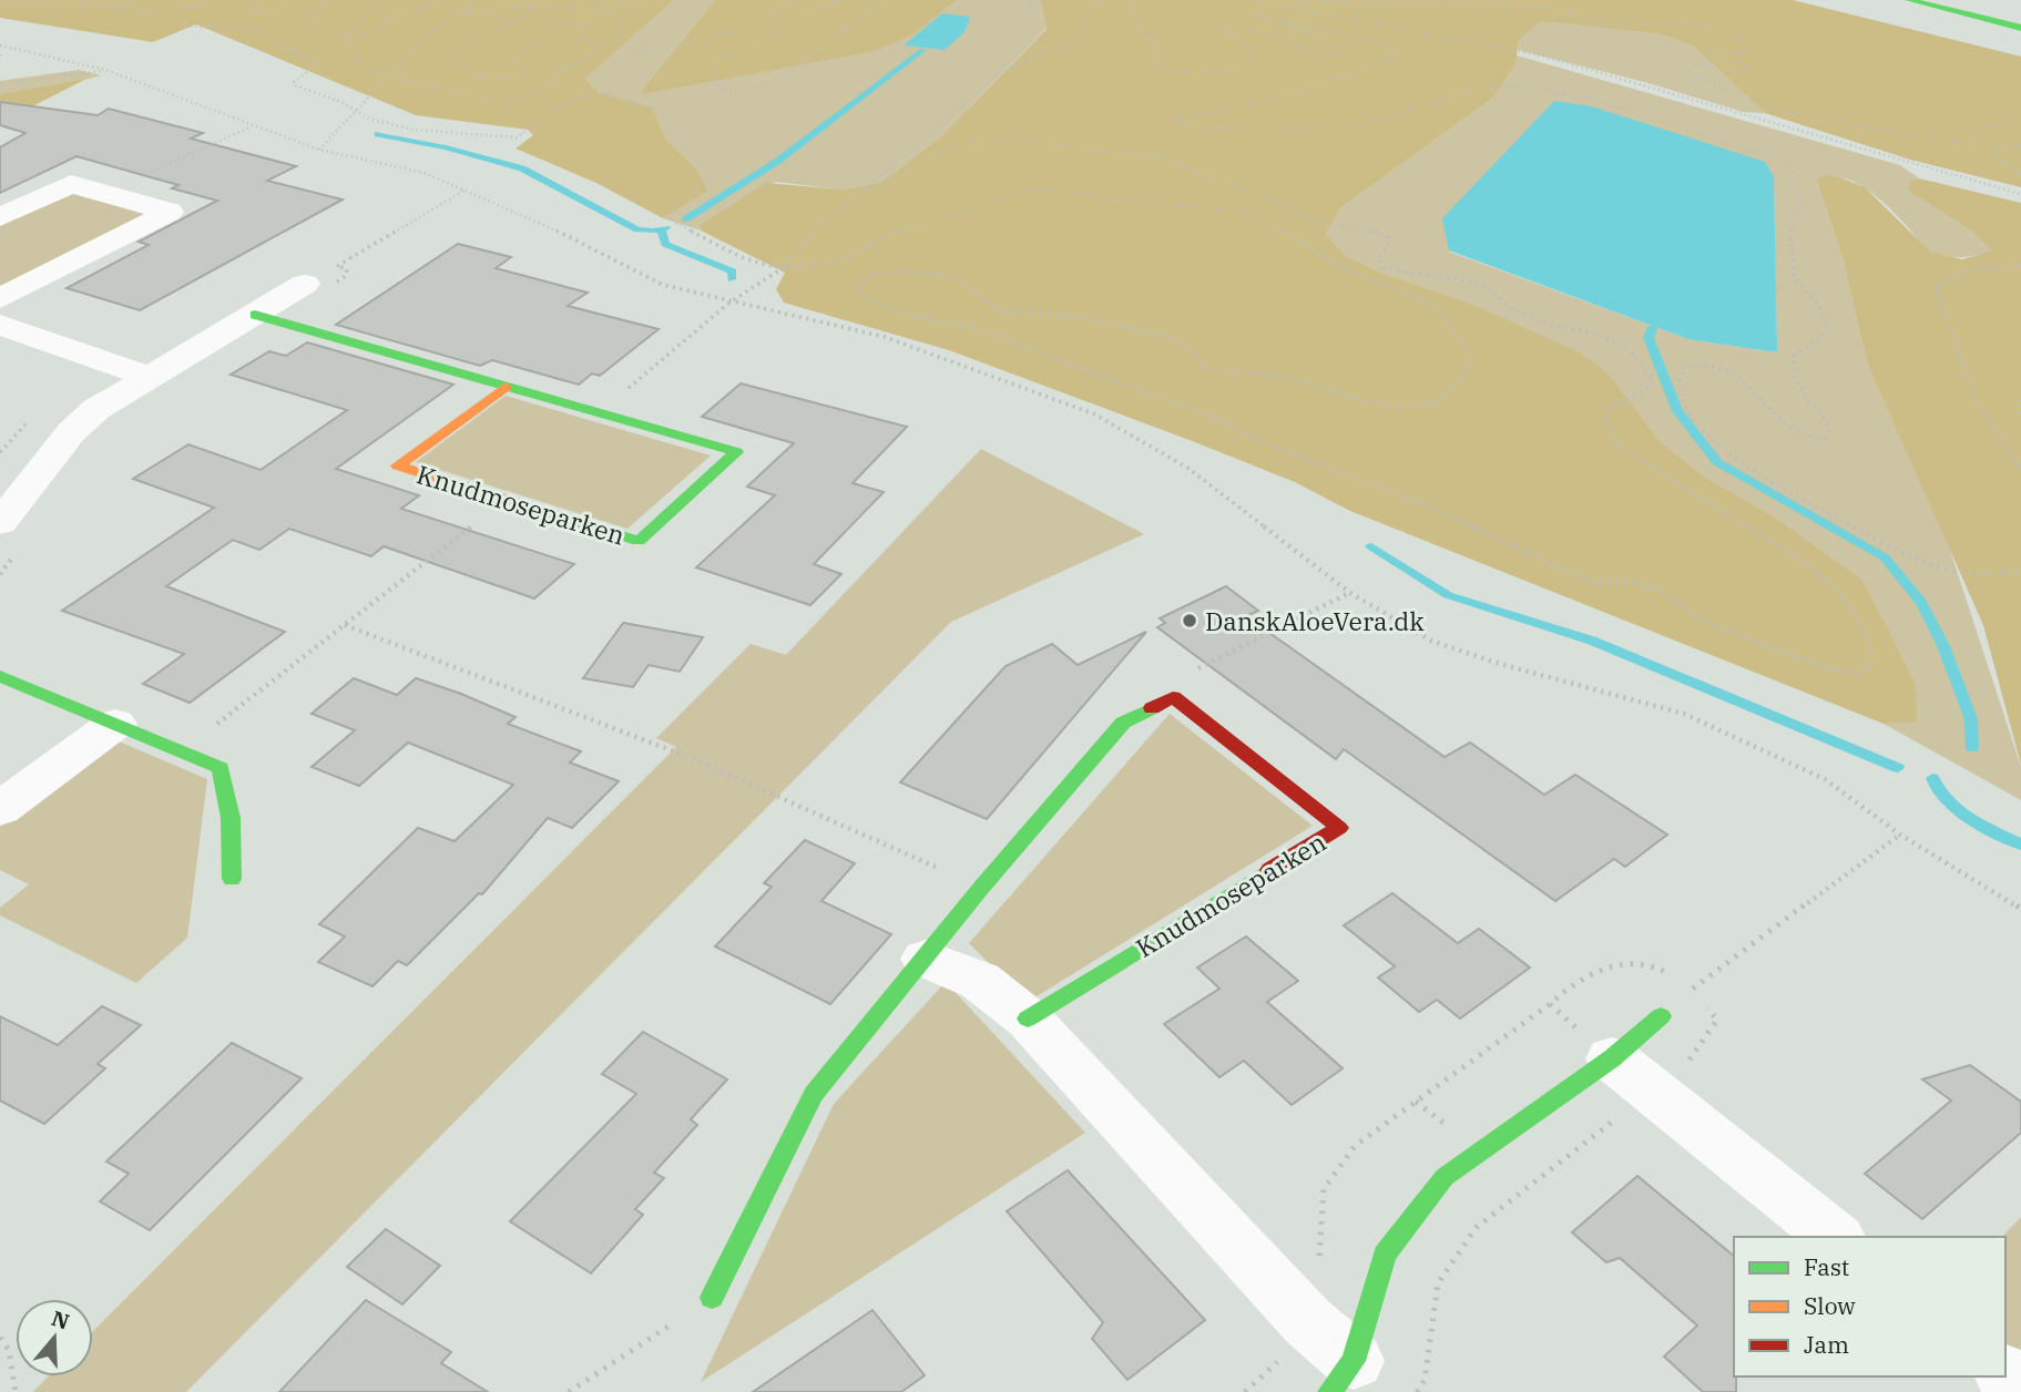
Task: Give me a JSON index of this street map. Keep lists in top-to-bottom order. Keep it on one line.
{"streets":{"main road":["Knudmoseparken"]},"places":["DanskAloeVera.dk"],"legend":["Fast","Slow","Jam"],"north":"top"}
